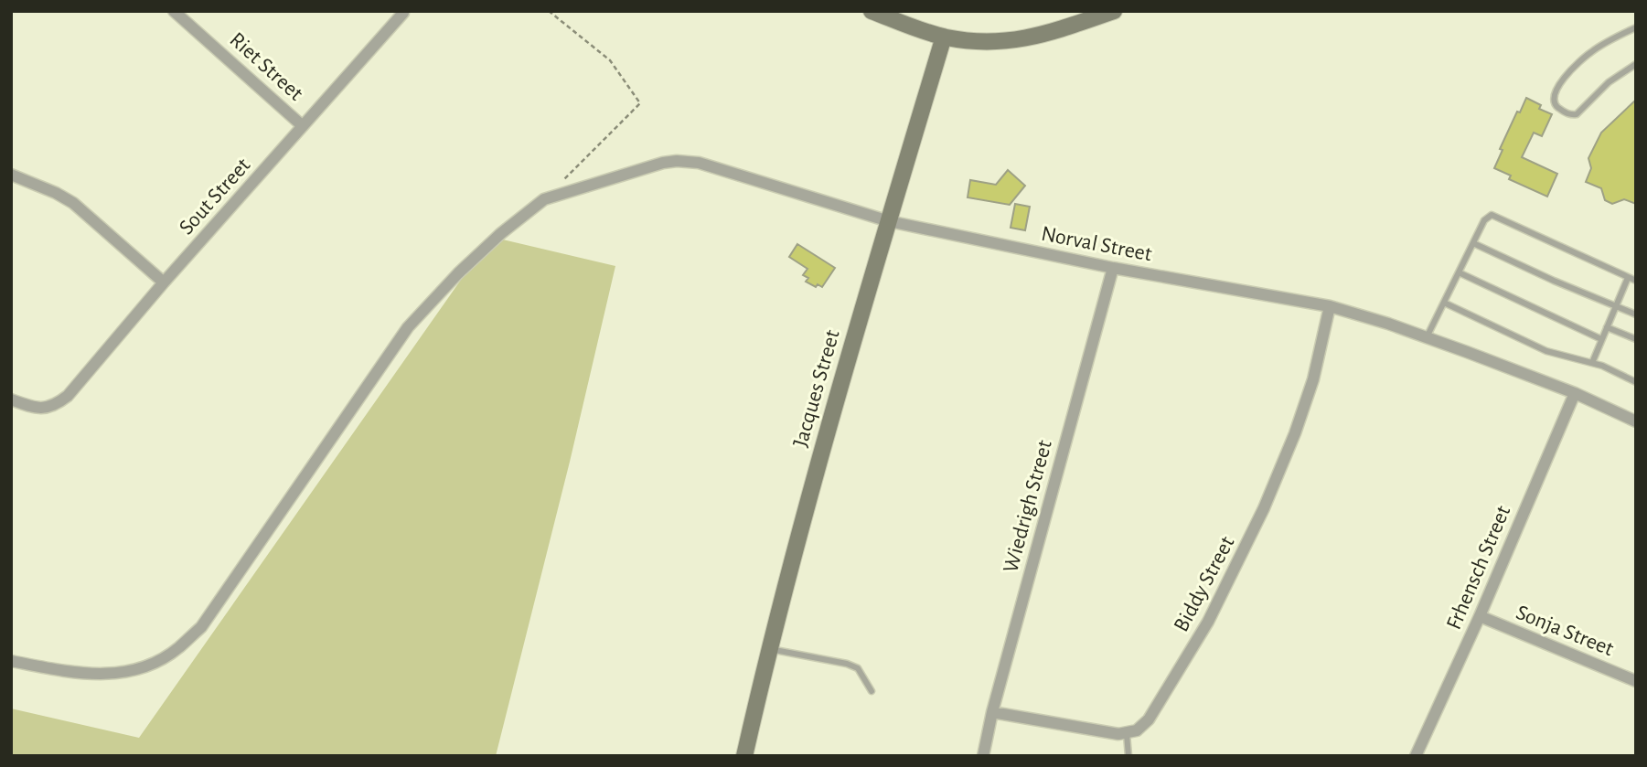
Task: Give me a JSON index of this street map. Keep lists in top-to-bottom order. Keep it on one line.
{"streets":{"street":["Riet Street","Sout Street","Norval Street","Jacques Street","Wiedrigh Street","Frhensch Street","Biddy Street","Sonja Street"]},"crossings":[["Riet Street","Sout Street"],["Norval Street","Jacques Street"],["Norval Street","Wiedrigh Street"],["Norval Street","Frhensch Street"],["Norval Street","Biddy Street"],["Frhensch Street","Sonja Street"]]}
